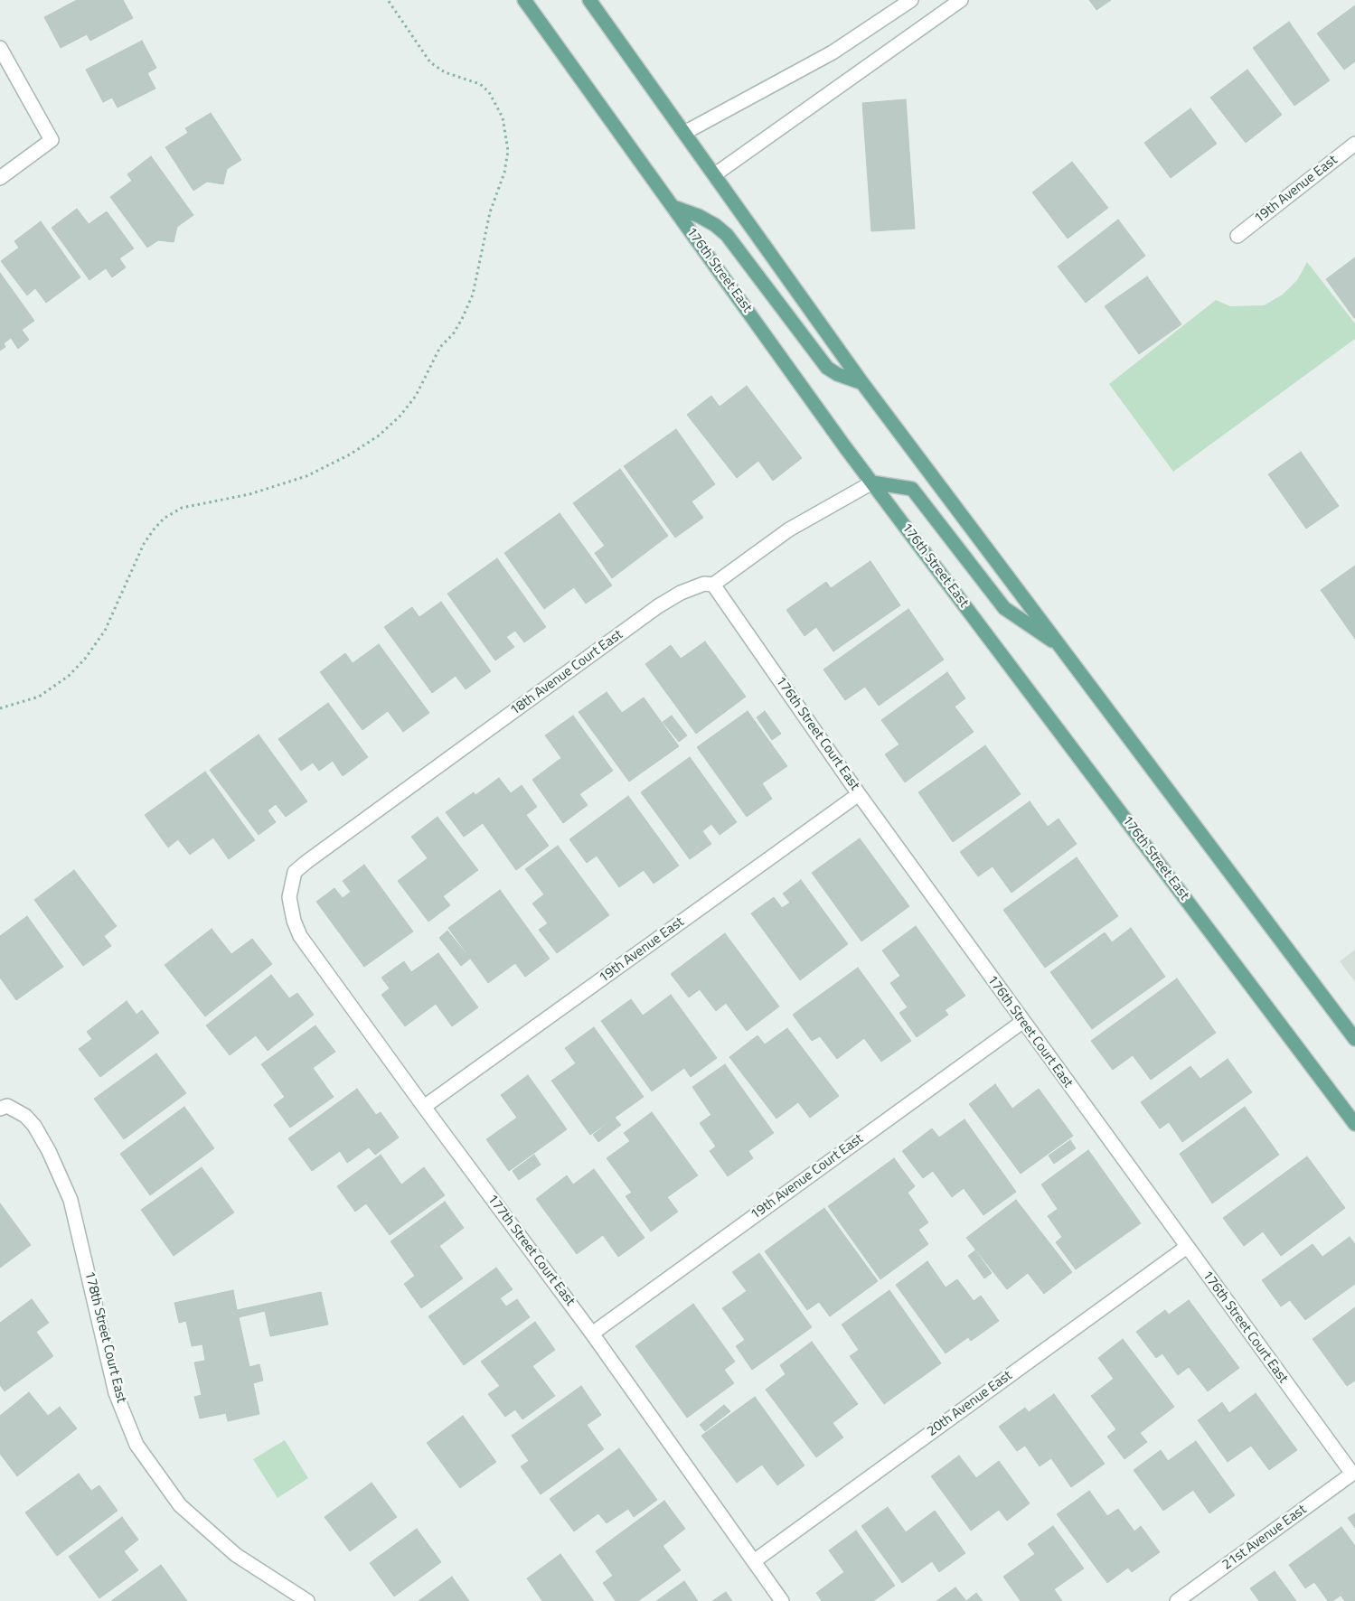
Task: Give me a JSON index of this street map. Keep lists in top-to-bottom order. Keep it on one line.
{"streets":{"main road":["176th Street East"],"street":["19th Avenue East","18th Avenue Court East","176th Street Court East","19th Avenue Court East","177th Street Court East","178th Street Court East","20th Avenue East","21st Avenue East"]},"crossings":[["19th Avenue East","176th Street Court East"],["19th Avenue East","177th Street Court East"],["176th Street East","18th Avenue Court East"],["18th Avenue Court East","176th Street Court East"],["18th Avenue Court East","177th Street Court East"],["176th Street Court East","19th Avenue Court East"],["176th Street Court East","20th Avenue East"],["176th Street Court East","21st Avenue East"],["19th Avenue Court East","177th Street Court East"],["177th Street Court East","20th Avenue East"]]}
